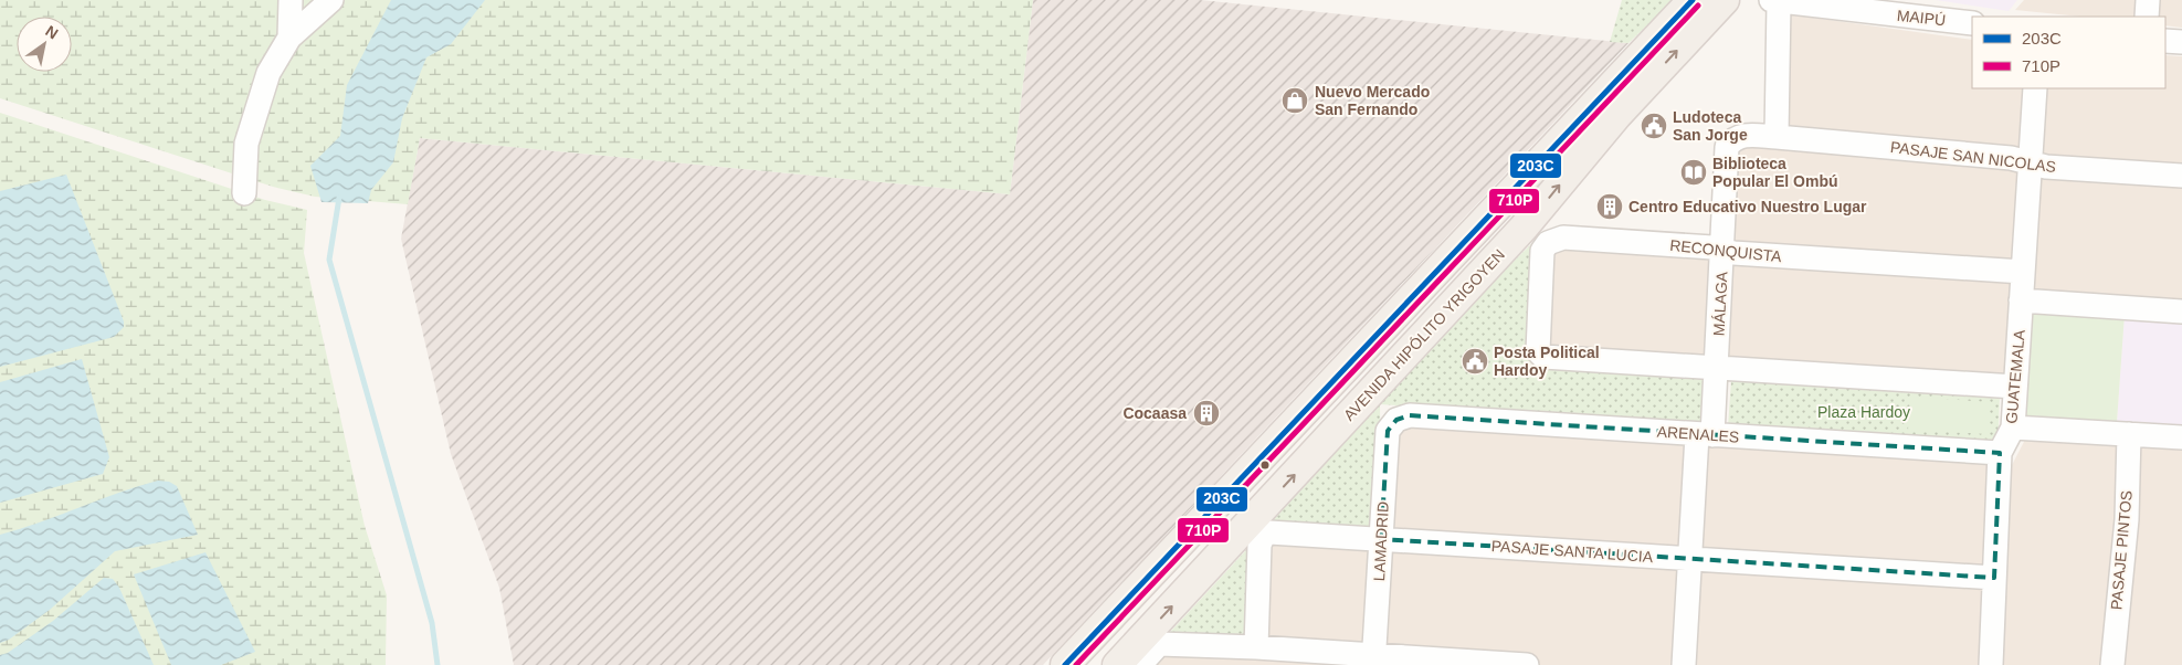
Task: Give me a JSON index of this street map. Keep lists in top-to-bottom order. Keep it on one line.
{"streets":{"main road":["AVENIDA HIPÓLITO YRIGOYEN"],"street":["MAIPÚ","PASAJE SAN NICOLAS","RECONQUISTA","MÁLAGA","GUATEMALA","ARENALES","LAMADRID","PASAJE PINTOS","PASAJE SANTA LUCIA"]},"crossings":[["PASAJE SAN NICOLAS","MÁLAGA"],["PASAJE SAN NICOLAS","GUATEMALA"],["RECONQUISTA","MÁLAGA"],["RECONQUISTA","GUATEMALA"],["MÁLAGA","ARENALES"],["MÁLAGA","PASAJE SANTA LUCIA"],["GUATEMALA","ARENALES"],["GUATEMALA","PASAJE SANTA LUCIA"],["ARENALES","LAMADRID"],["LAMADRID","PASAJE SANTA LUCIA"]],"parks":["Plaza Hardoy"],"places":{"shop":["Nuevo Mercado San Fernando"],"public building":["Ludoteca San Jorge","Posta Political Hardoy"],"library":["Biblioteca Popular El Ombú"],"building":["Centro Educativo Nuestro Lugar","Cocaasa"]},"lines":["transit line 203C","transit line 710P"],"legend":["203C","710P"],"north":"top right"}
